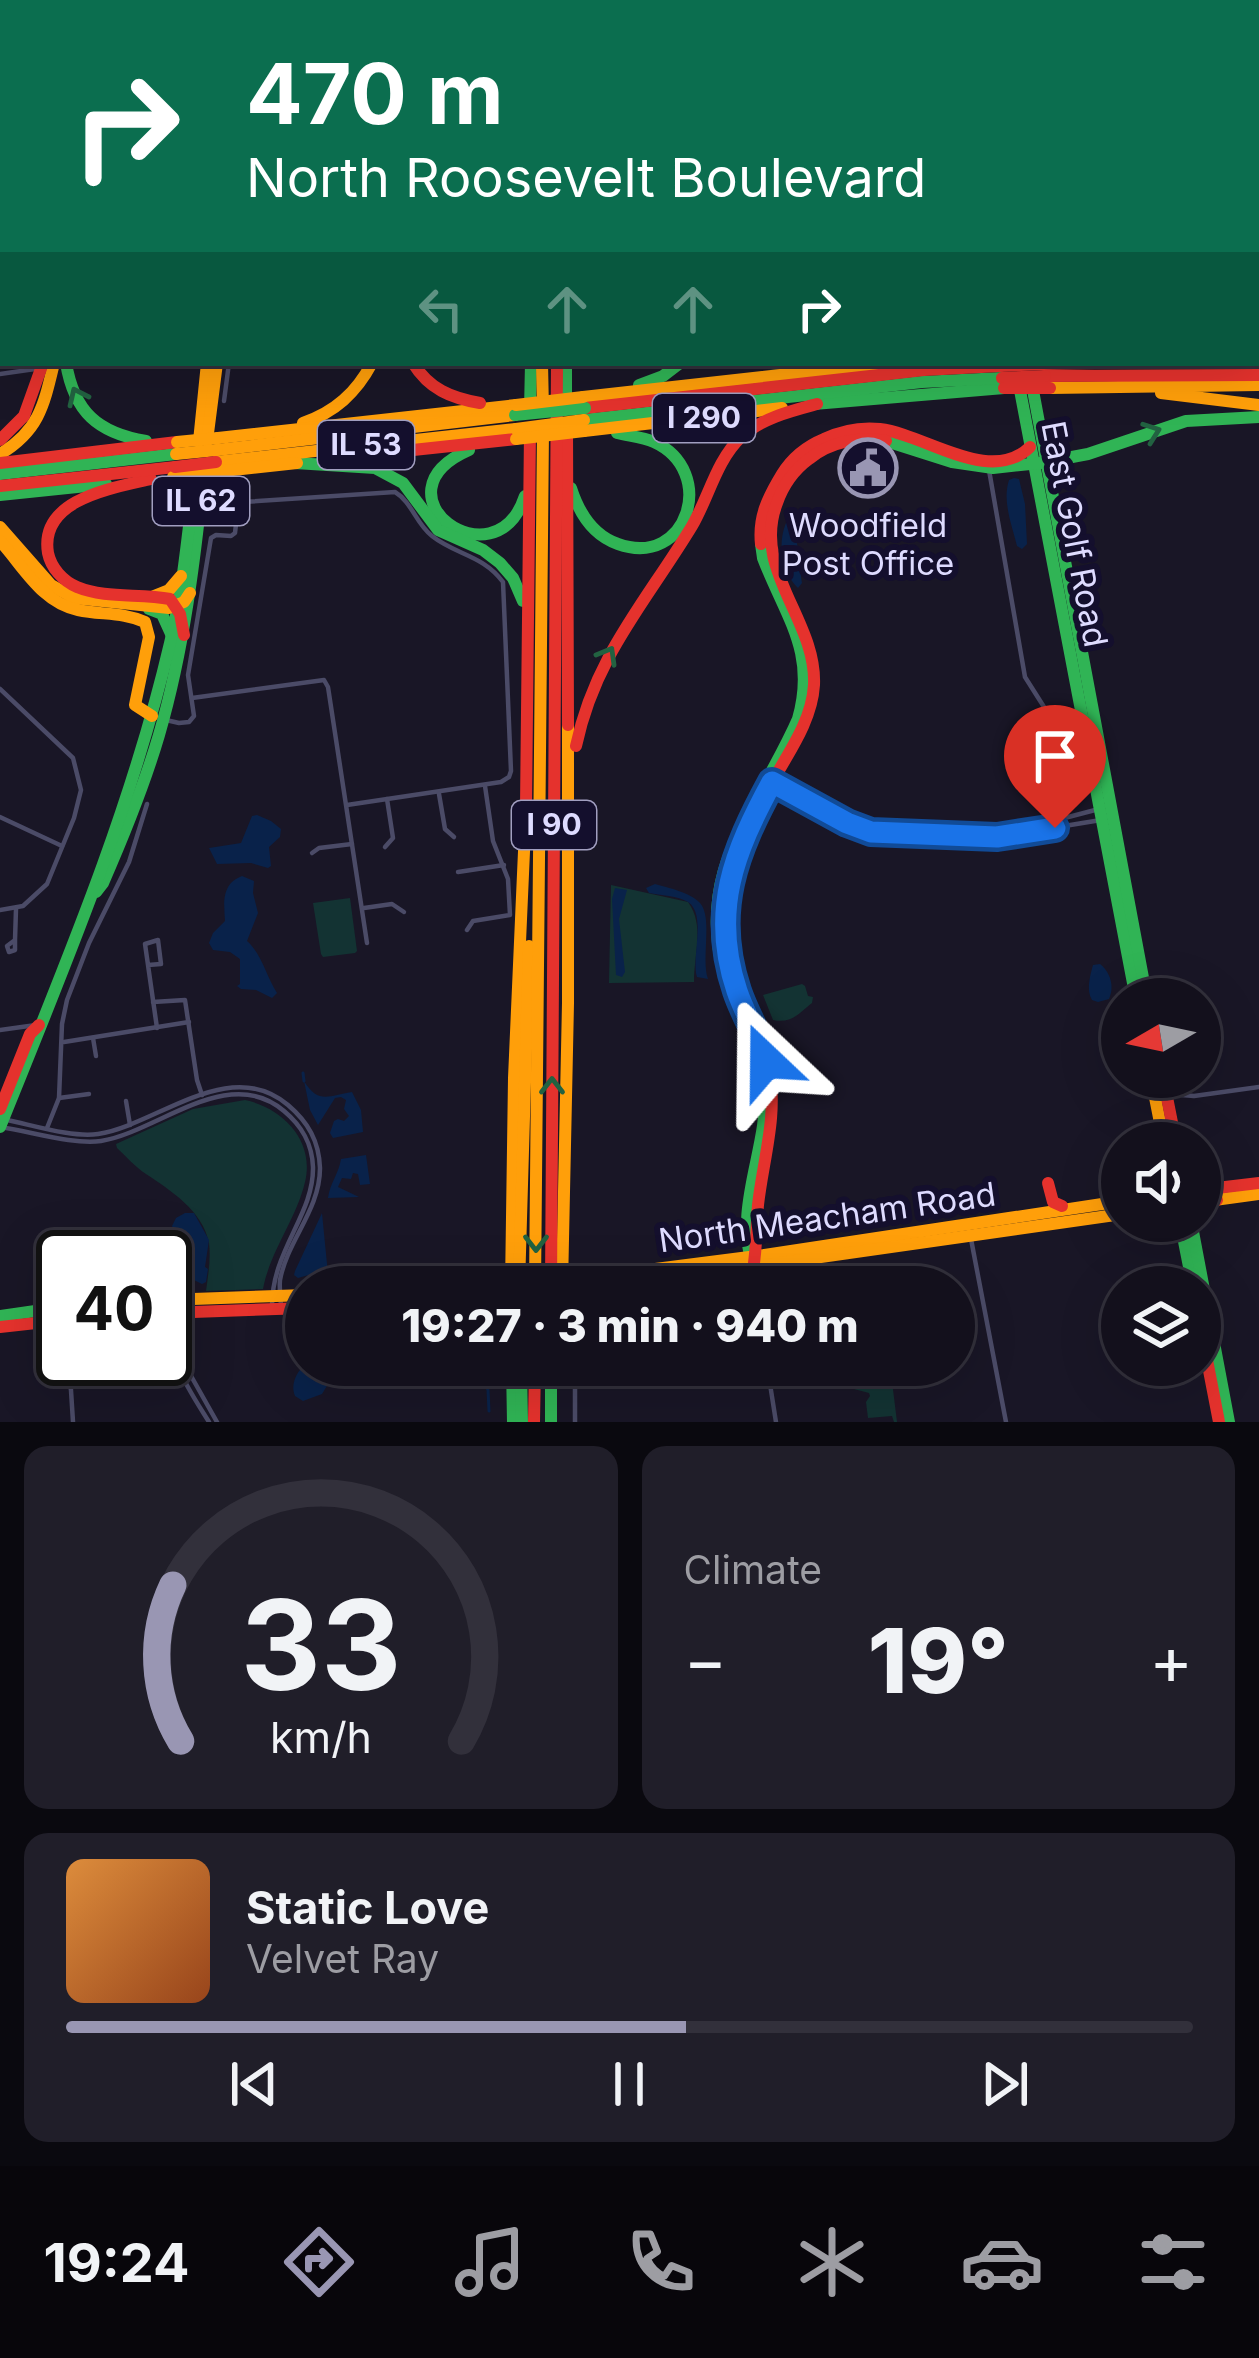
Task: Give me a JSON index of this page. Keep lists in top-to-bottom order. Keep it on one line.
{"streets":{"main road":["I 290","IL 53","IL 62","East Golf Road","I 90","North Meacham Road"]},"crossings":[["I 290","IL 53"],["I 290","East Golf Road"],["IL 53","East Golf Road"]],"places":{"public building":["Woodfield Post Office"]},"north":"left","page":{"turn":["470 m","North Roosevelt Boulevard"],"limit":"40","trip":"19:27 · 3 min · 940 m","tile":"Climate","heat":["−","19°","+"],"song":["Static Love","Velvet Ray"],"tabs":"19:24","gauge":["33","km/h"]}}
